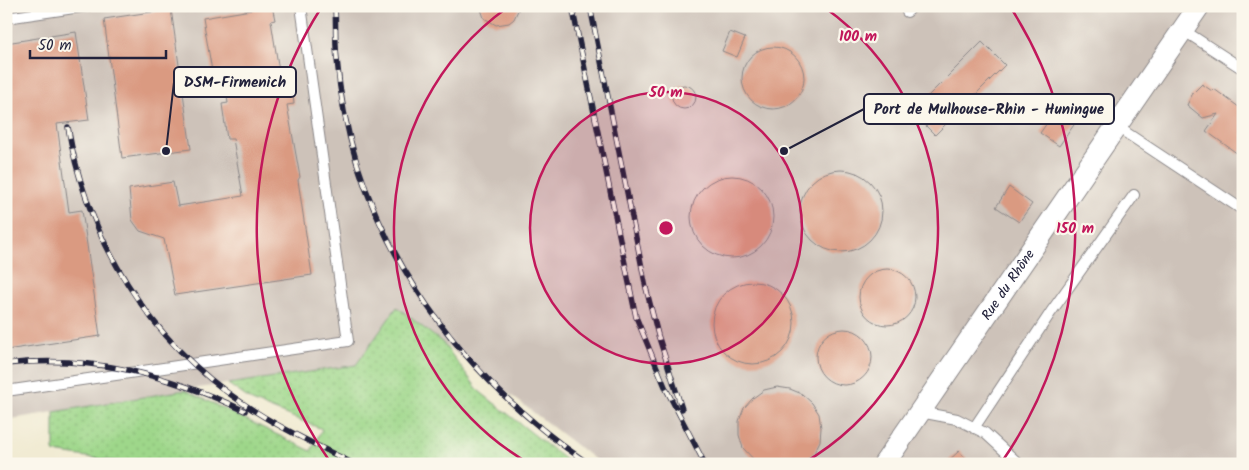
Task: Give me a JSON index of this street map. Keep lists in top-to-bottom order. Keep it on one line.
{"streets":{"street":["Rue du Rhône"]},"places":["DSM-Firmenich","Port de Mulhouse-Rhin - Huningue"],"scale_bar":"50 m","rings":["100 m","50 m","150 m"]}
